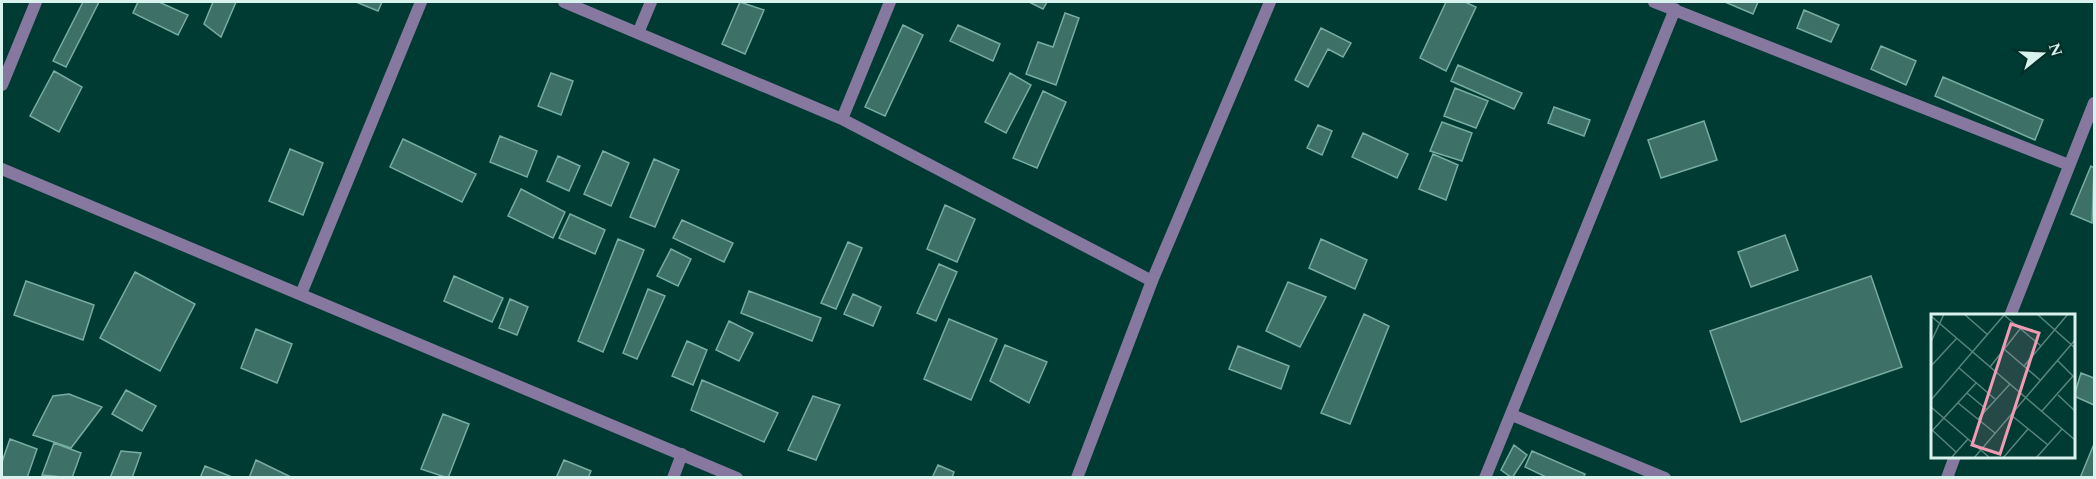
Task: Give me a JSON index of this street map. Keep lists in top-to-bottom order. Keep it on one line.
{"north":"right"}
